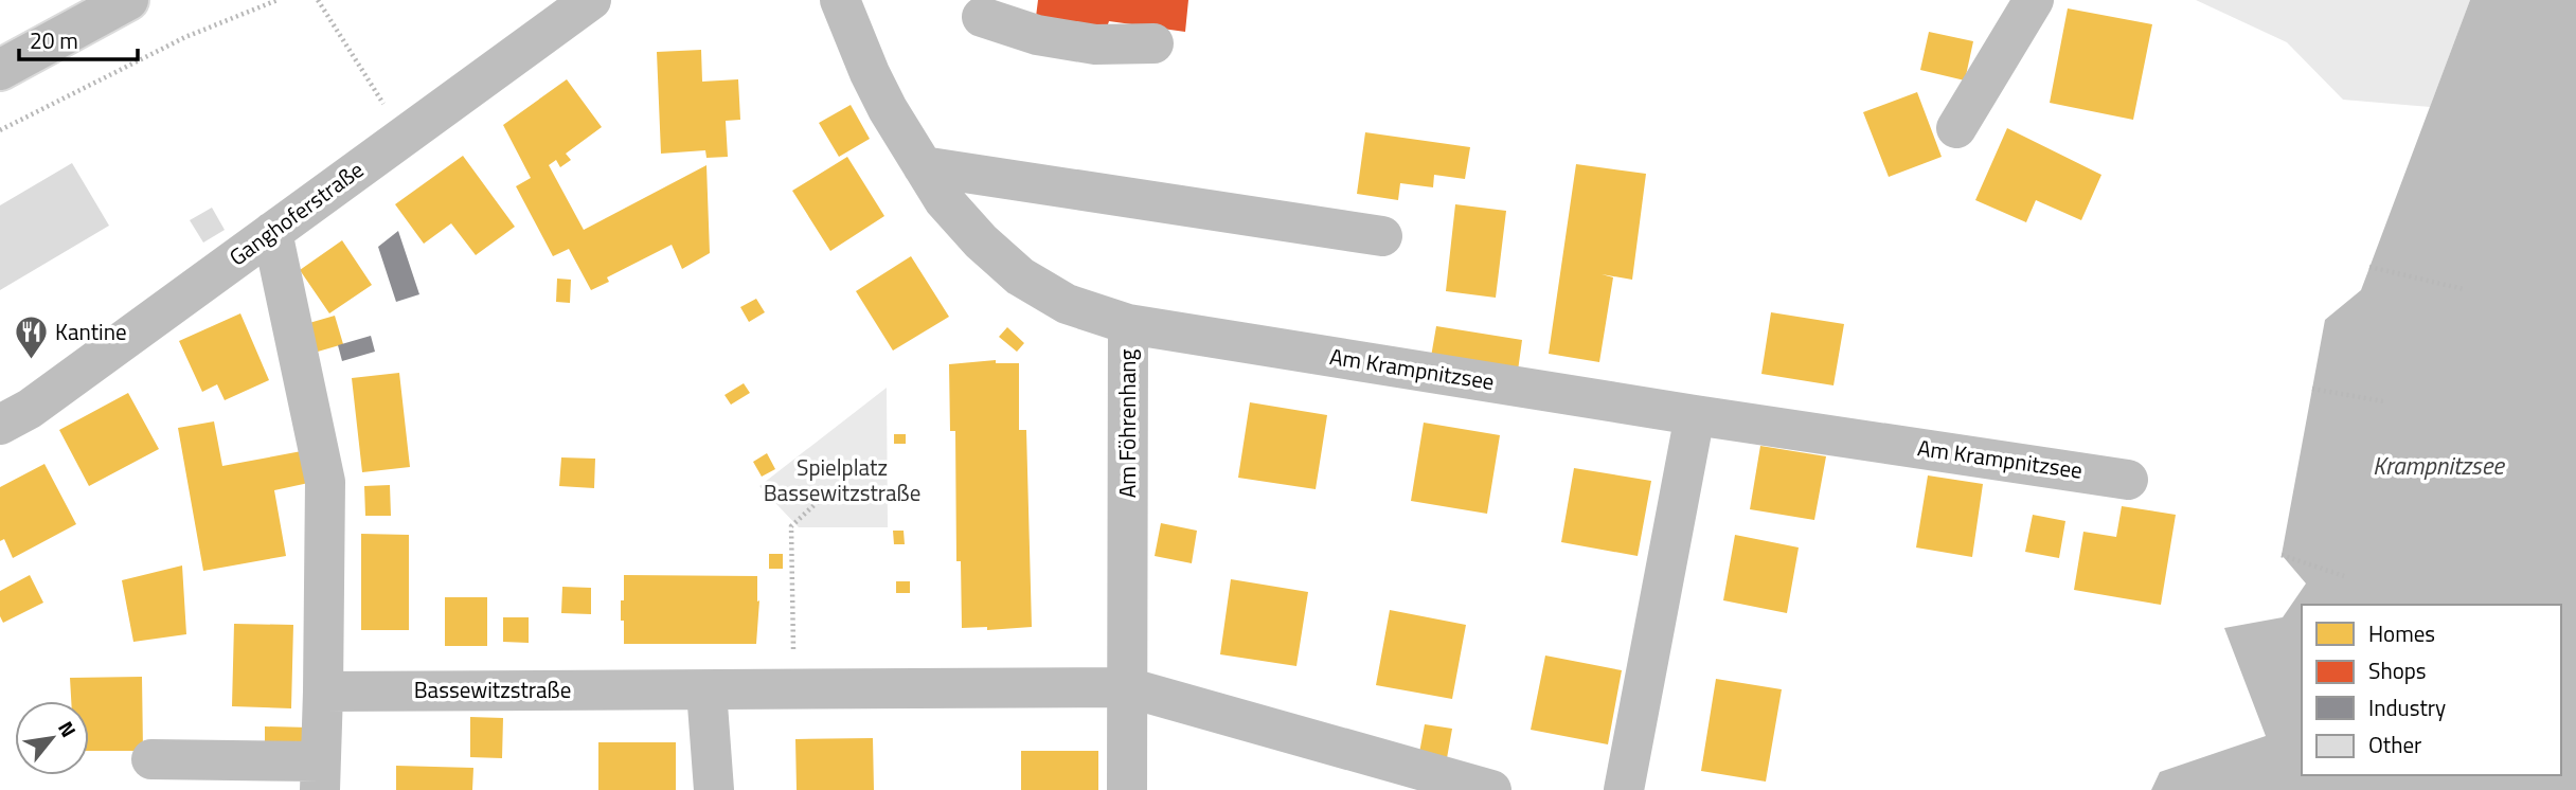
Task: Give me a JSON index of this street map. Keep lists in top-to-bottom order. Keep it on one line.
{"streets":{"street":["Ganghoferstraße","Am Krampnitzsee","Am Föhrenhang","Bassewitzstraße"]},"crossings":[["Am Krampnitzsee","Am Föhrenhang"],["Am Föhrenhang","Bassewitzstraße"]],"water":["Krampnitzsee"],"parks":["Spielplatz Bassewitzstraße"],"places":{"restaurant":["Kantine"]},"legend":["Homes","Shops","Industry","Other"],"scale_bar":"20 m","north":"top right"}
